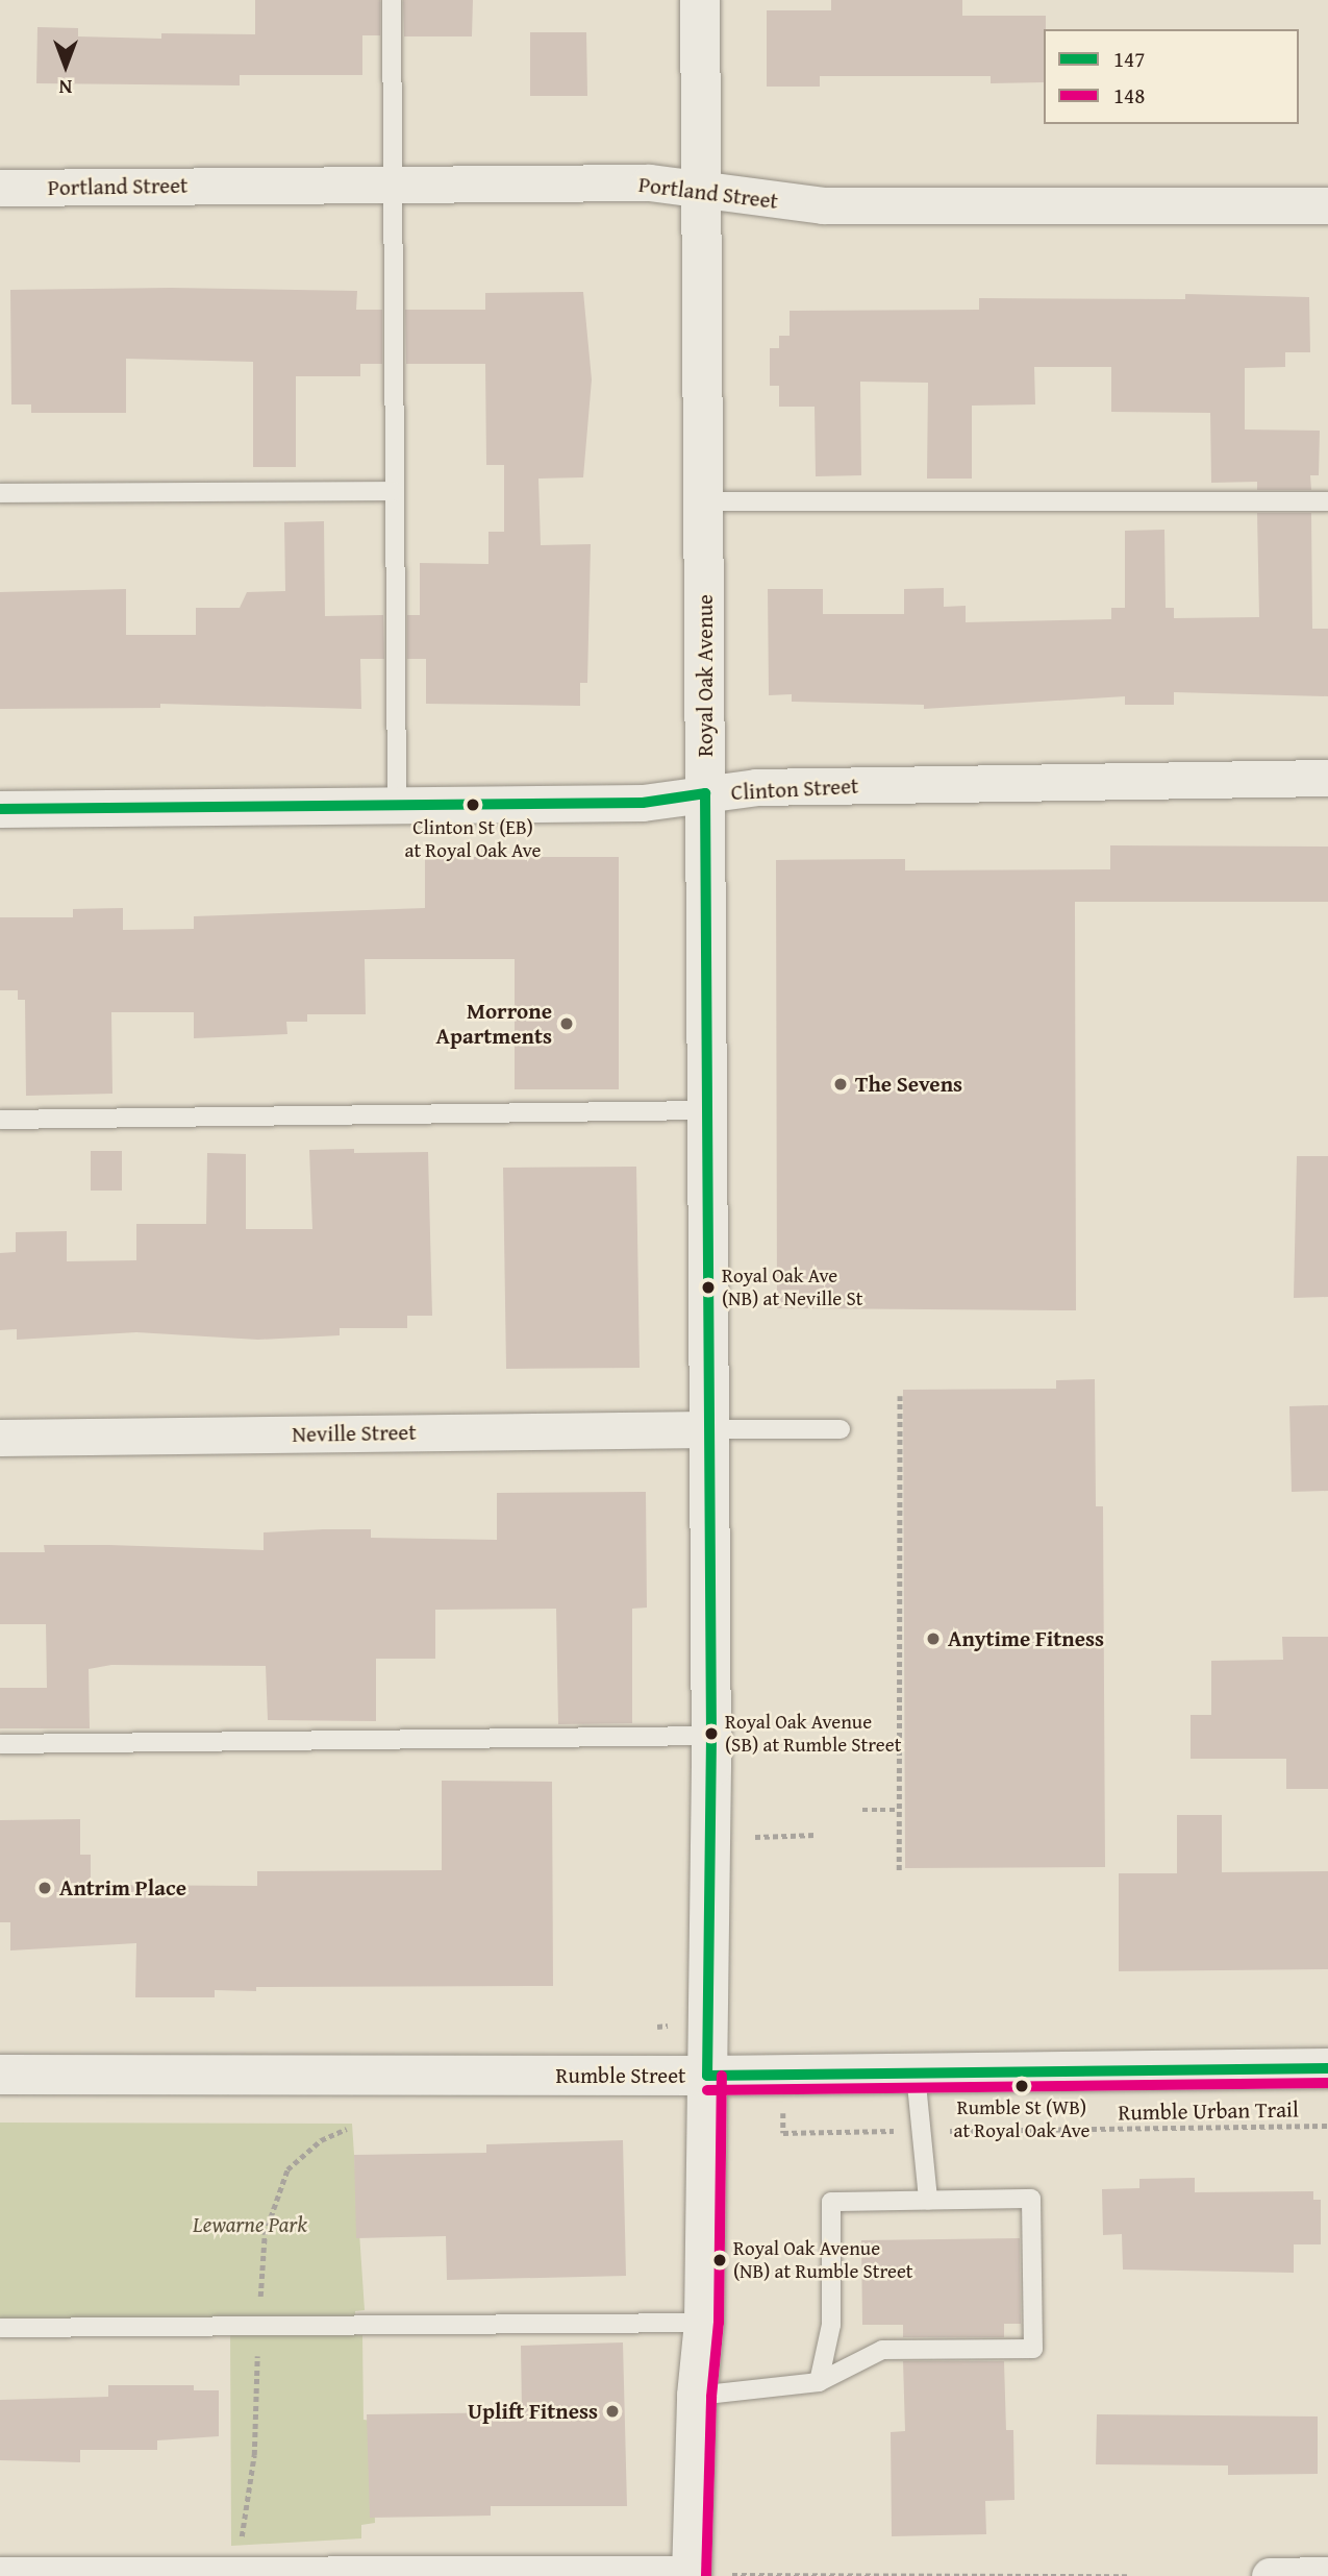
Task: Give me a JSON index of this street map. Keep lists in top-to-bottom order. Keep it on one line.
{"streets":{"street":["Portland Street","Royal Oak Avenue","Clinton Street","Neville Street","Rumble Street"],"path":["Rumble Urban Trail"]},"crossings":[["Portland Street","Royal Oak Avenue"],["Royal Oak Avenue","Clinton Street"],["Royal Oak Avenue","Neville Street"],["Royal Oak Avenue","Rumble Street"]],"parks":["Lewarne Park"],"places":["Clinton St (EB) at Royal Oak Ave","Morrone Apartments","The Sevens","Royal Oak Ave (NB) at Neville St","Anytime Fitness","Royal Oak Avenue (SB) at Rumble Street","Antrim Place","Rumble St (WB) at Royal Oak Ave","Royal Oak Avenue (NB) at Rumble Street","Uplift Fitness"],"lines":["transit line 147","transit line 148"],"legend":["147","148"],"north":"bottom"}
